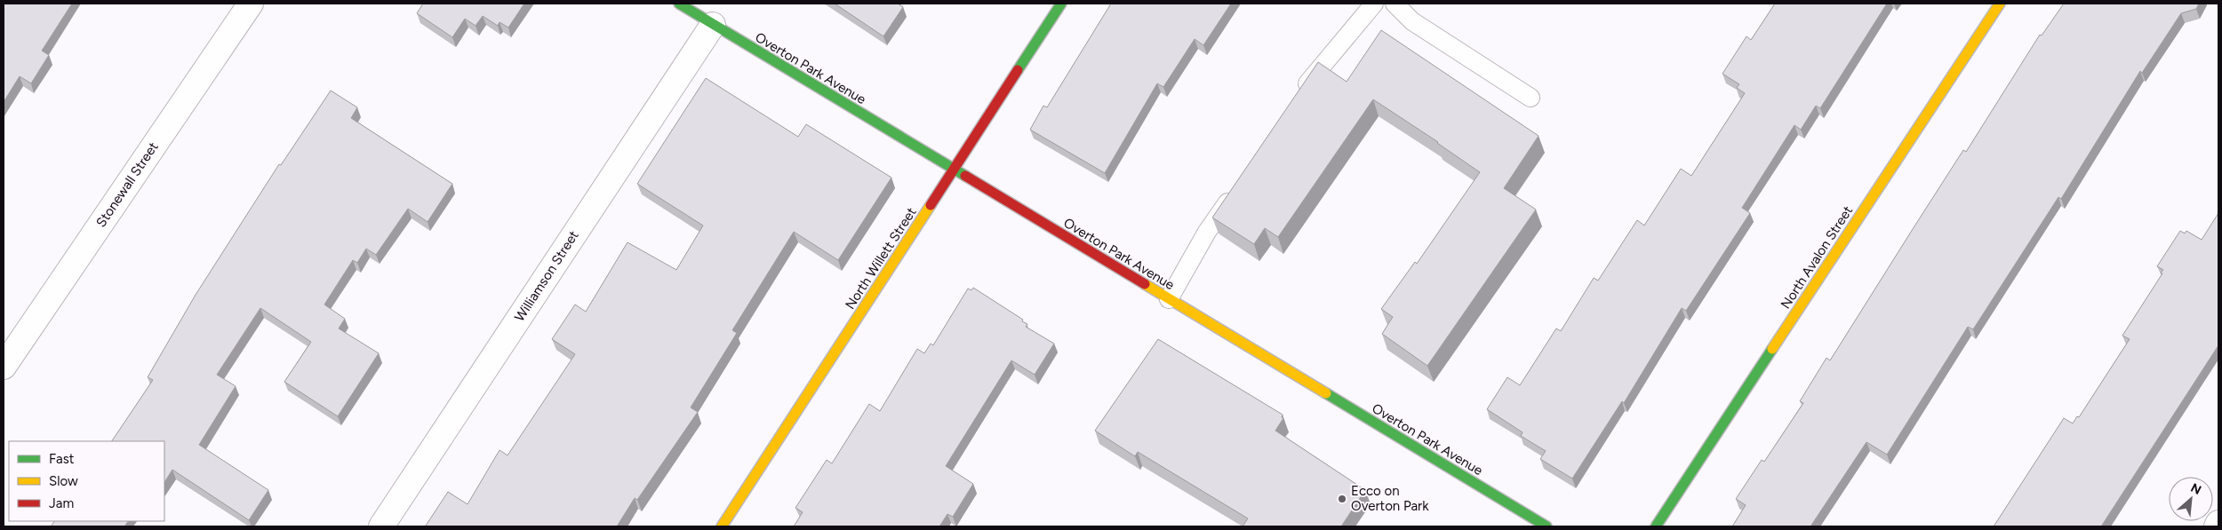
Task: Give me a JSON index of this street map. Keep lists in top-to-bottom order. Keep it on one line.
{"streets":{"street":["Overton Park Avenue","Stonewall Street","North Avalon Street","North Willett Street","Williamson Street"]},"crossings":[["Overton Park Avenue","North Willett Street"],["Overton Park Avenue","Williamson Street"]],"places":["Ecco on Overton Park"],"legend":["Fast","Slow","Jam"],"north":"top right"}
